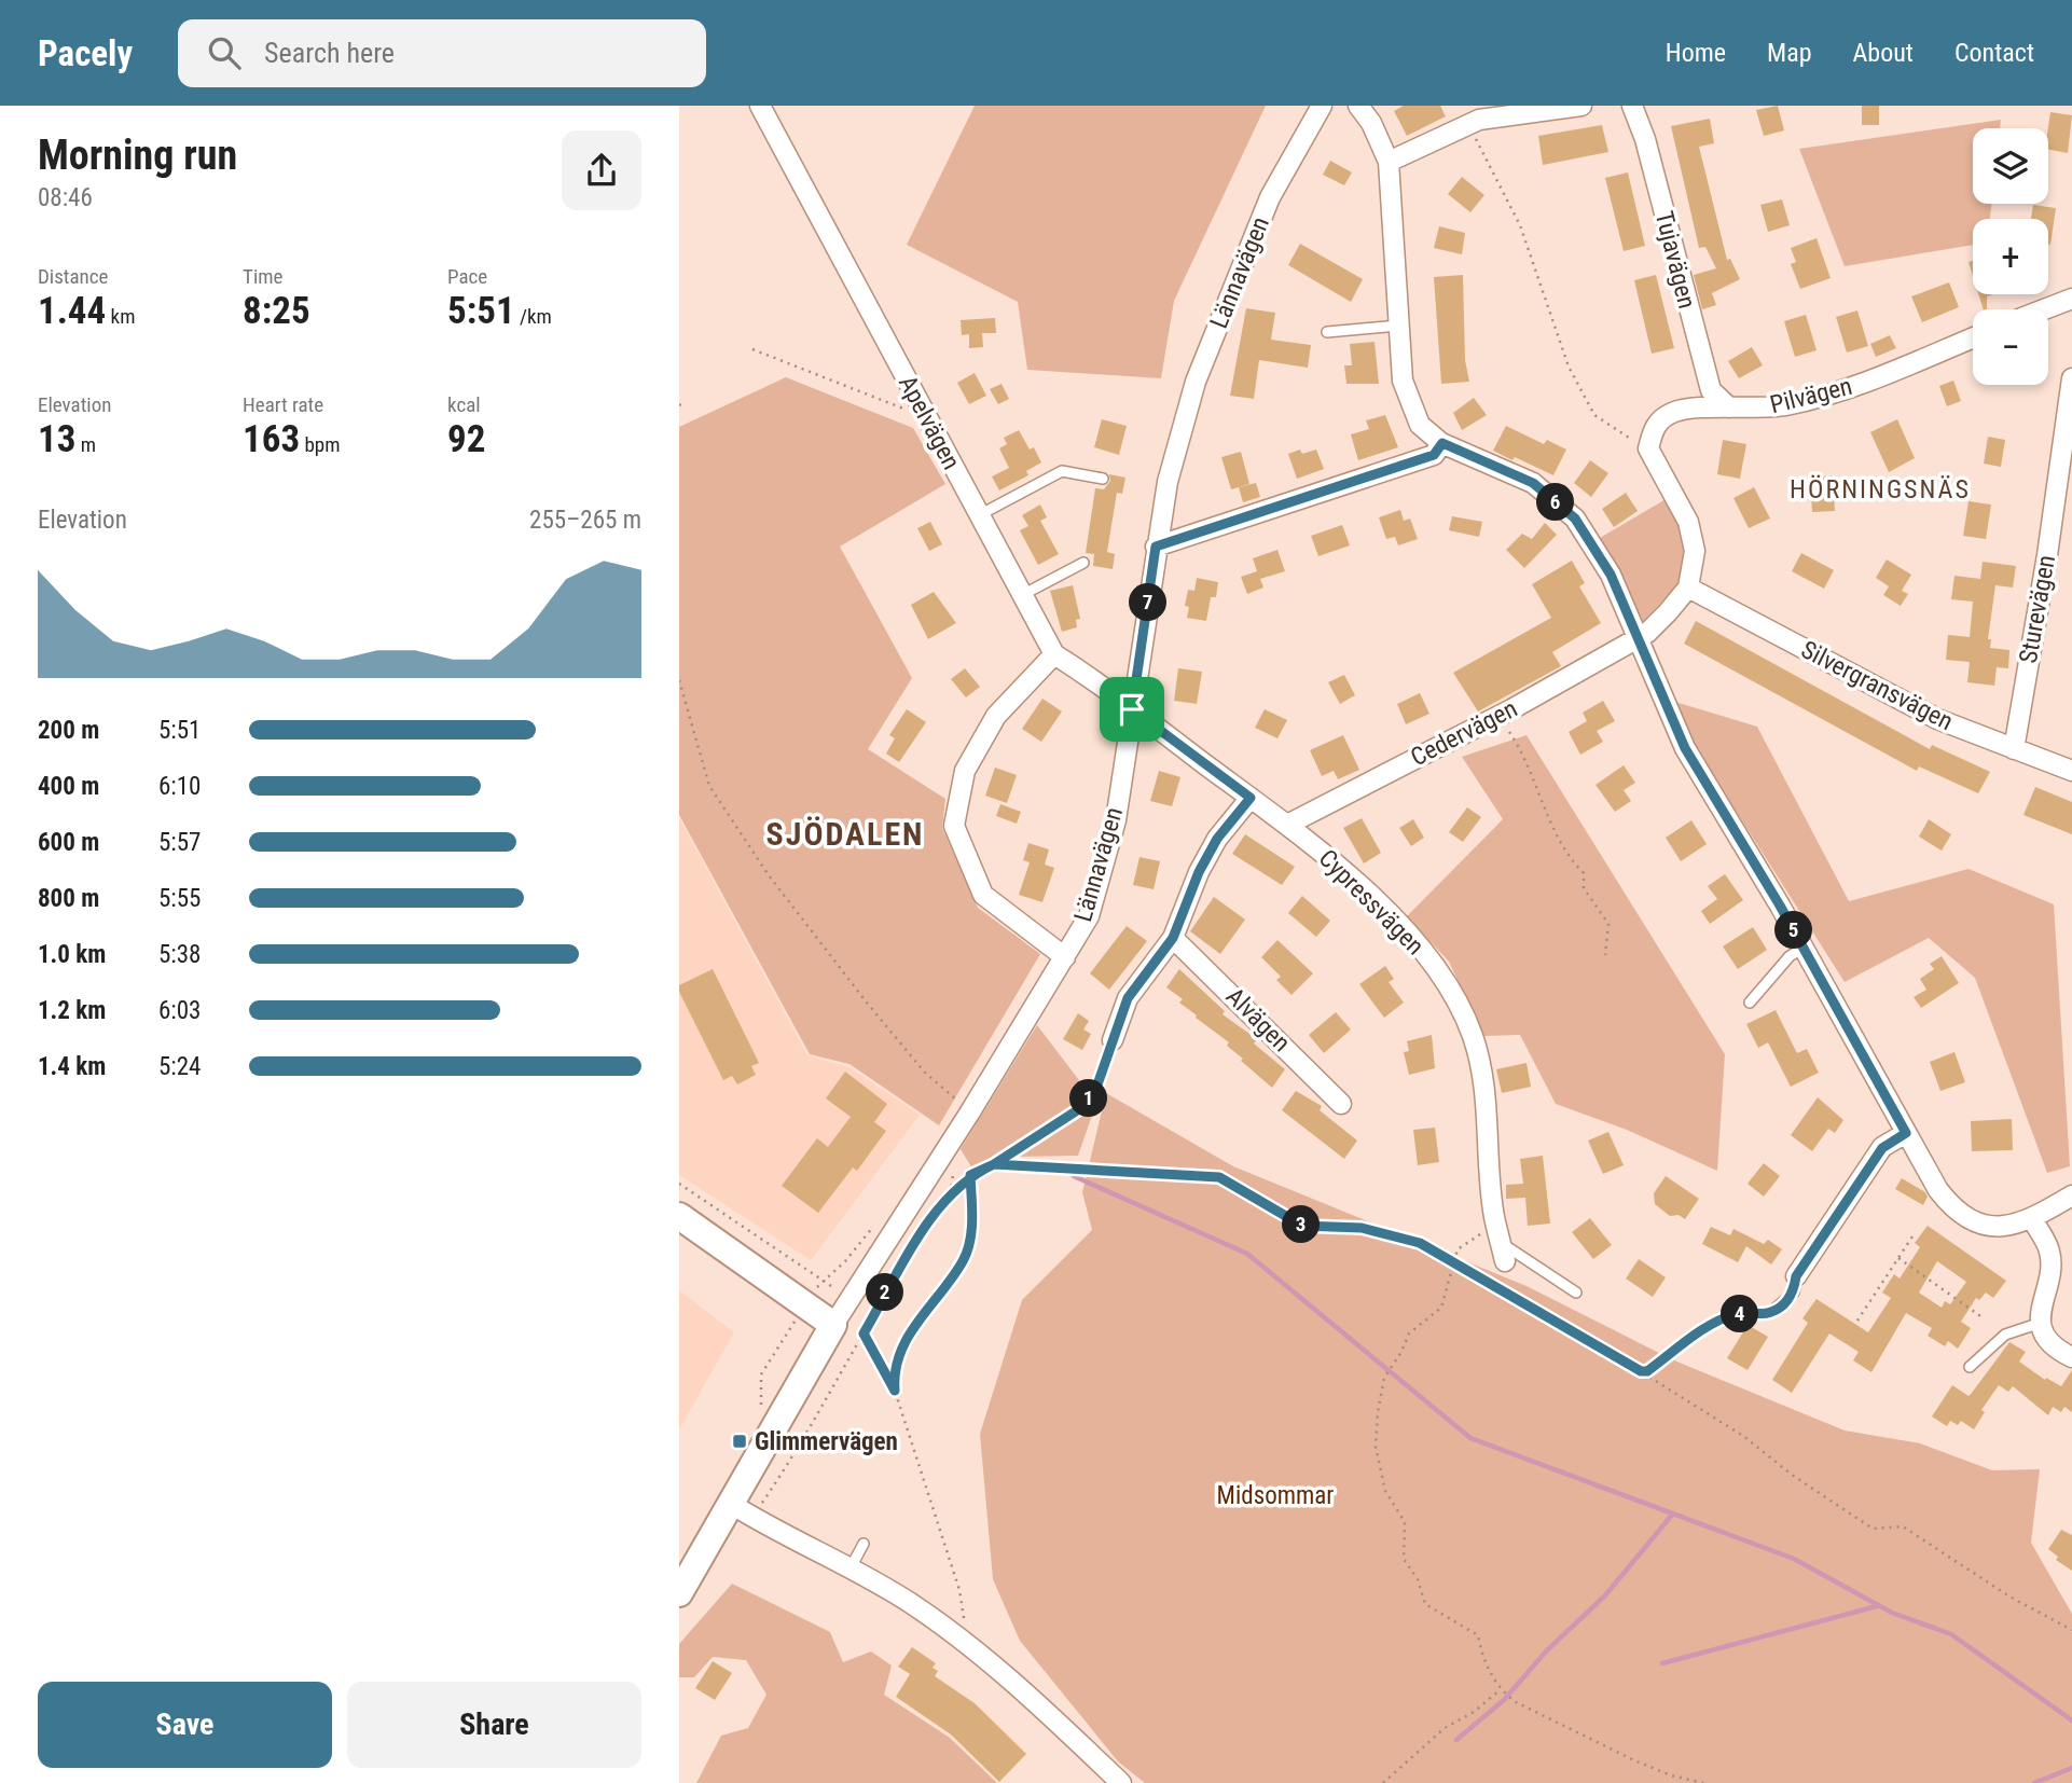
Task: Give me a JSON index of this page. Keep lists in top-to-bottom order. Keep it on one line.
{"streets":{"main road":["Lännavägen"],"street":["Tujavägen","Pilvägen","Apelvägen","Sturevägen","Silvergransvägen","Cedervägen","Cypressvägen","Alvägen"]},"crossings":[["Tujavägen","Pilvägen"],["Lännavägen","Apelvägen"],["Lännavägen","Cypressvägen"],["Apelvägen","Cypressvägen"],["Sturevägen","Silvergransvägen"],["Cedervägen","Cypressvägen"]],"districts":["HÖRNINGSNÄS","SJÖDALEN"],"parks":["Midsommar"],"places":{"transit":["Glimmervägen"]},"page":{"header":"Pacely","search":"Search here","nav":["Home","Map","About","Contact"],"heading":["Morning run","08:46"],"map_buttons":["+","−"],"stats":[["Distance","1.44 km"],["Time","8:25"],["Pace","5:51 /km"],["Elevation","13 m"],["Heart rate","163 bpm"],["kcal","92"]],"pins":["6","7","5","1","3","2","4"],"chart":["Elevation","255–265 m"],"list":[{"name":"200 m","note":"5:51"},{"name":"400 m","note":"6:10"},{"name":"600 m","note":"5:57"},{"name":"800 m","note":"5:55"},{"name":"1.0 km","note":"5:38"},{"name":"1.2 km","note":"6:03"},{"name":"1.4 km","note":"5:24"}],"buttons":["Save","Share"]}}
